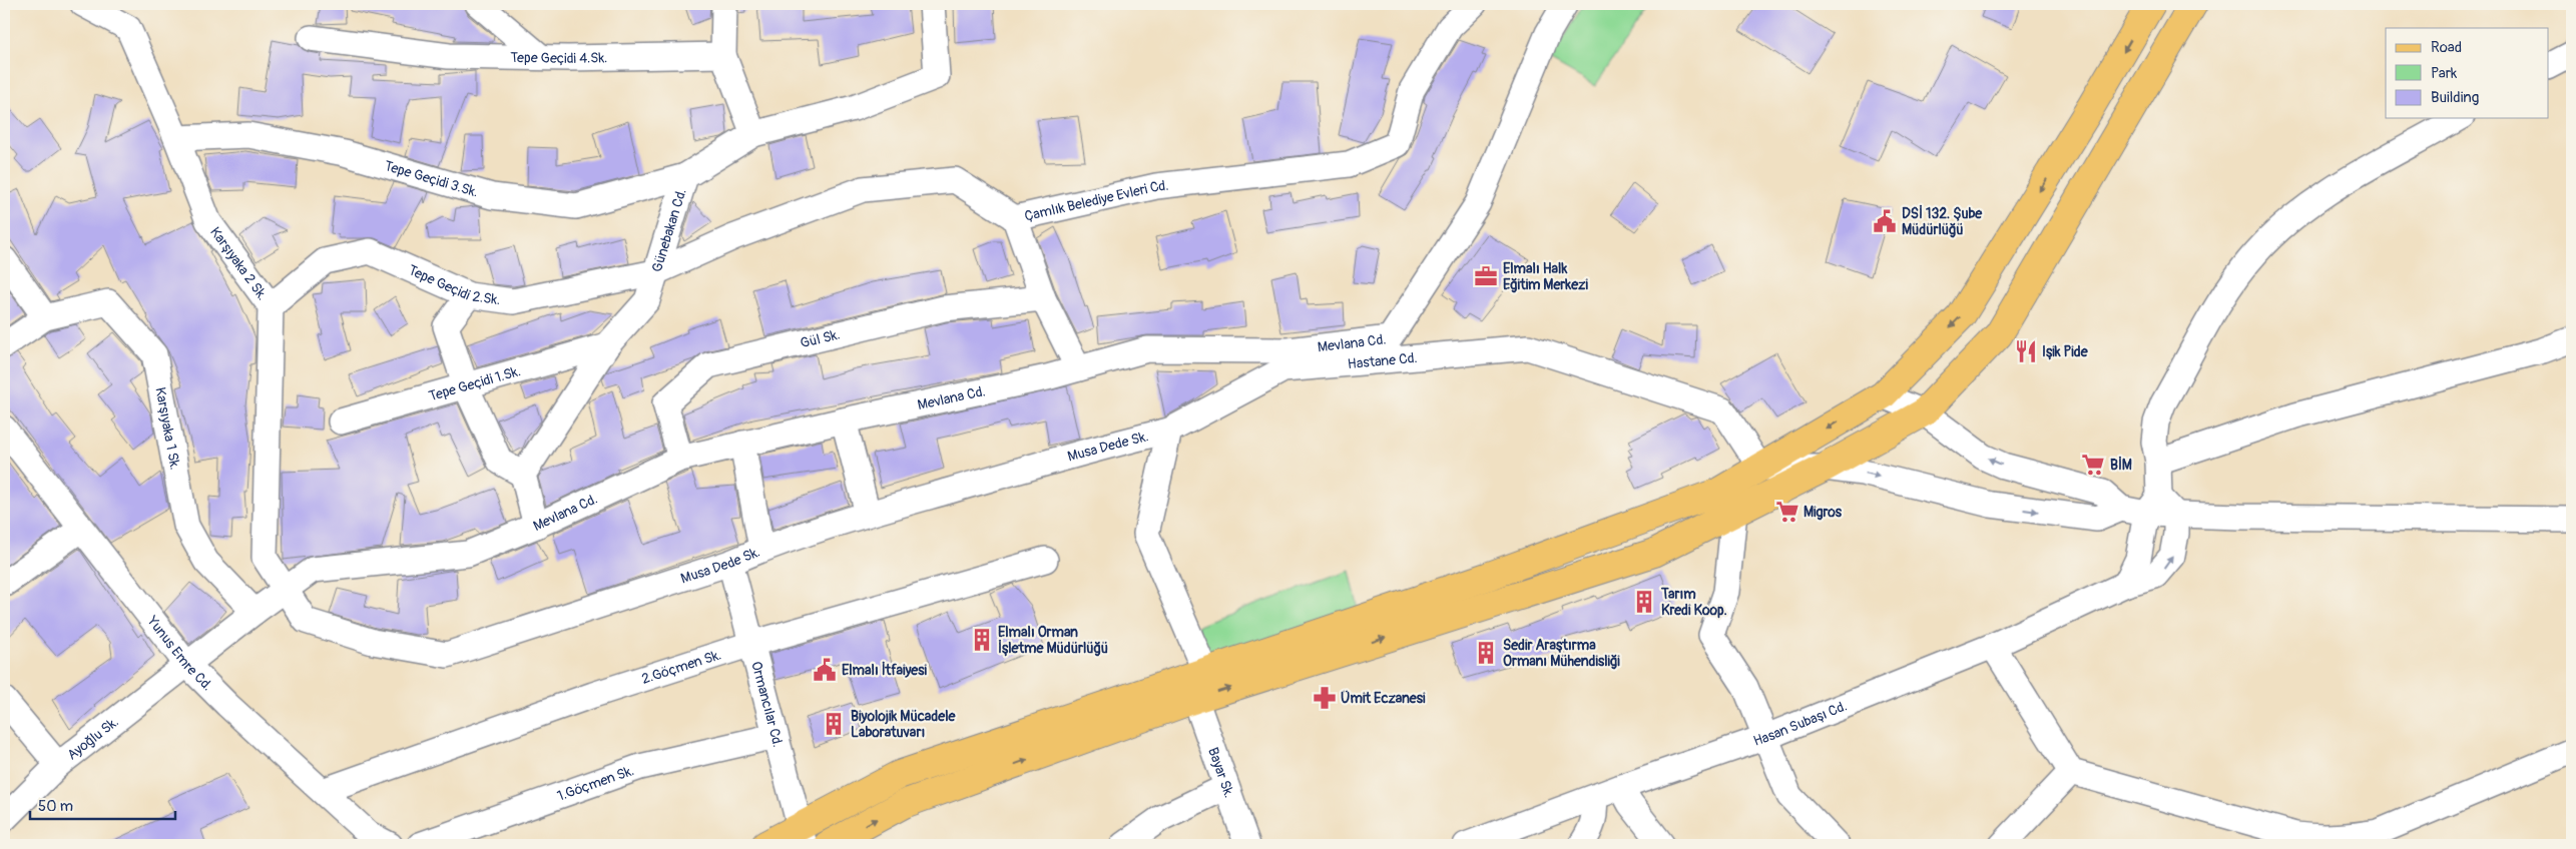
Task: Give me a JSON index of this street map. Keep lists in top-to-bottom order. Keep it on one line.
{"streets":{"street":["Tepe Geçidi 4.Sk.","Tepe Geçidi 3.Sk.","Çamlık Belediye Evleri Cd.","Günebakan Cd.","Karşıyaka 2 Sk.","Tepe Geçidi 2.Sk.","Gül Sk.","Mevlana Cd.","Hastane Cd.","Tepe Geçidi 1.Sk.","Karşıyaka 1 Sk.","Musa Dede Sk.","Yunus Emre Cd.","2.Göçmen Sk.","Ormancılar Cd.","Hasan Subaşı Cd.","Ayoğlu Sk.","Bayar Sk.","1.Göçmen Sk."]},"crossings":[["Tepe Geçidi 3.Sk.","Günebakan Cd."],["Tepe Geçidi 3.Sk.","Karşıyaka 2 Sk."],["Çamlık Belediye Evleri Cd.","Günebakan Cd."],["Çamlık Belediye Evleri Cd.","Tepe Geçidi 2.Sk."],["Günebakan Cd.","Tepe Geçidi 2.Sk."],["Günebakan Cd.","Tepe Geçidi 1.Sk."],["Karşıyaka 2 Sk.","Tepe Geçidi 2.Sk."],["Karşıyaka 2 Sk.","Mevlana Cd."],["Karşıyaka 2 Sk.","Musa Dede Sk."],["Gül Sk.","Mevlana Cd."],["Mevlana Cd.","Hastane Cd."],["Mevlana Cd.","Karşıyaka 1 Sk."],["Mevlana Cd.","Musa Dede Sk."],["Mevlana Cd.","Yunus Emre Cd."],["Mevlana Cd.","Ayoğlu Sk."],["Hastane Cd.","Musa Dede Sk."],["Musa Dede Sk.","Ormancılar Cd."],["Yunus Emre Cd.","2.Göçmen Sk."],["Yunus Emre Cd.","Ayoğlu Sk."],["2.Göçmen Sk.","Ormancılar Cd."],["Ormancılar Cd.","1.Göçmen Sk."]],"places":{"public building":["DSİ 132. Şube Müdürlüğü","Elmalı İtfaiyesi"],"office":["Elmalı Halk Eğitim Merkezi"],"restaurant":["Işik Pide"],"supermarket":["BİM","Migros"],"building":["Tarım Kredi Koop.","Elmalı Orman İşletme Müdürlüğü","Sedir Araştırma Ormanı Mühendisliği","Biyolojik Mücadele Laboratuvarı"],"pharmacy":["Ümit Eczanesi"]},"legend":["Road","Park","Building"],"scale_bar":"50 m"}
